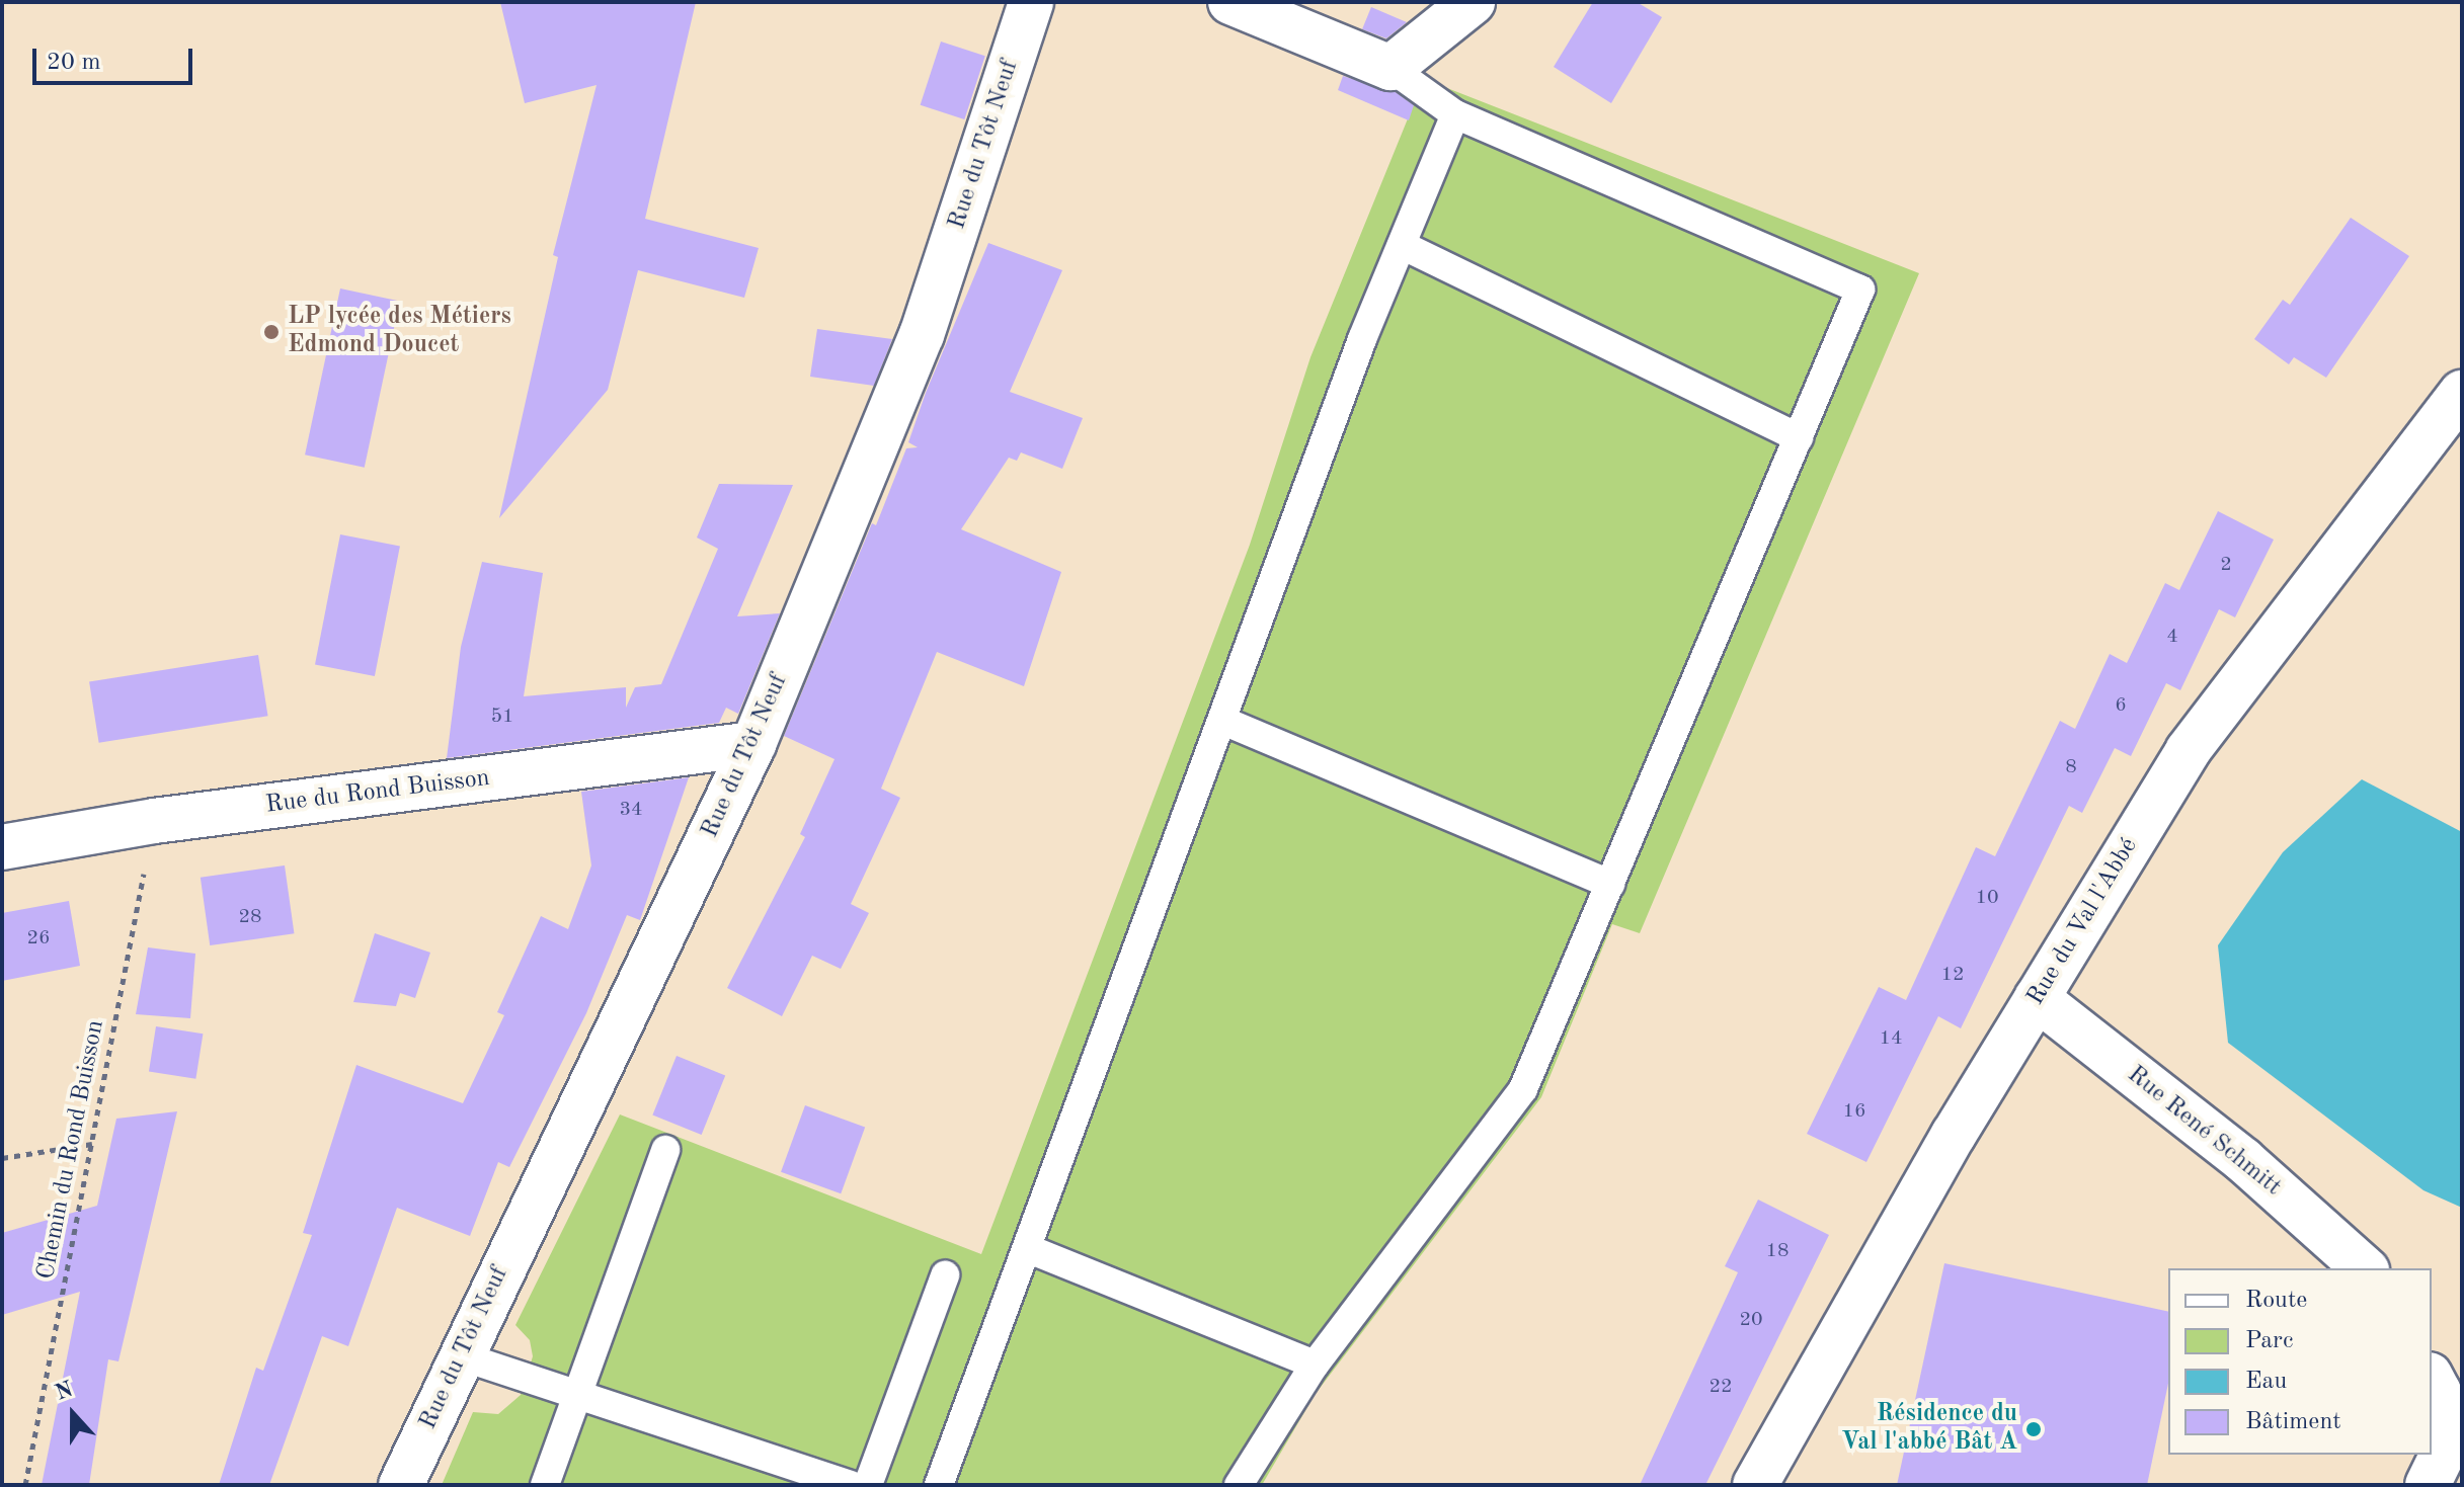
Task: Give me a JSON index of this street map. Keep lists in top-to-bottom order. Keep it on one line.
{"streets":{"street":["Rue du Tôt Neuf","Rue du Rond Buisson","Rue du Val l'Abbé","Rue René Schmitt"],"path":["Chemin du Rond Buisson"]},"crossings":[["Rue du Tôt Neuf","Rue du Rond Buisson"],["Rue du Rond Buisson","Chemin du Rond Buisson"],["Rue du Val l'Abbé","Rue René Schmitt"]],"places":["LP lycée des Métiers Edmond Doucet","Résidence du Val l'abbé Bât A"],"house_numbers":["2","4","6","51","8","34","10","28","26","12","14","16","18","20","22"],"legend":["Route","Parc","Eau","Bâtiment"],"scale_bar":"20 m","north":"top"}
